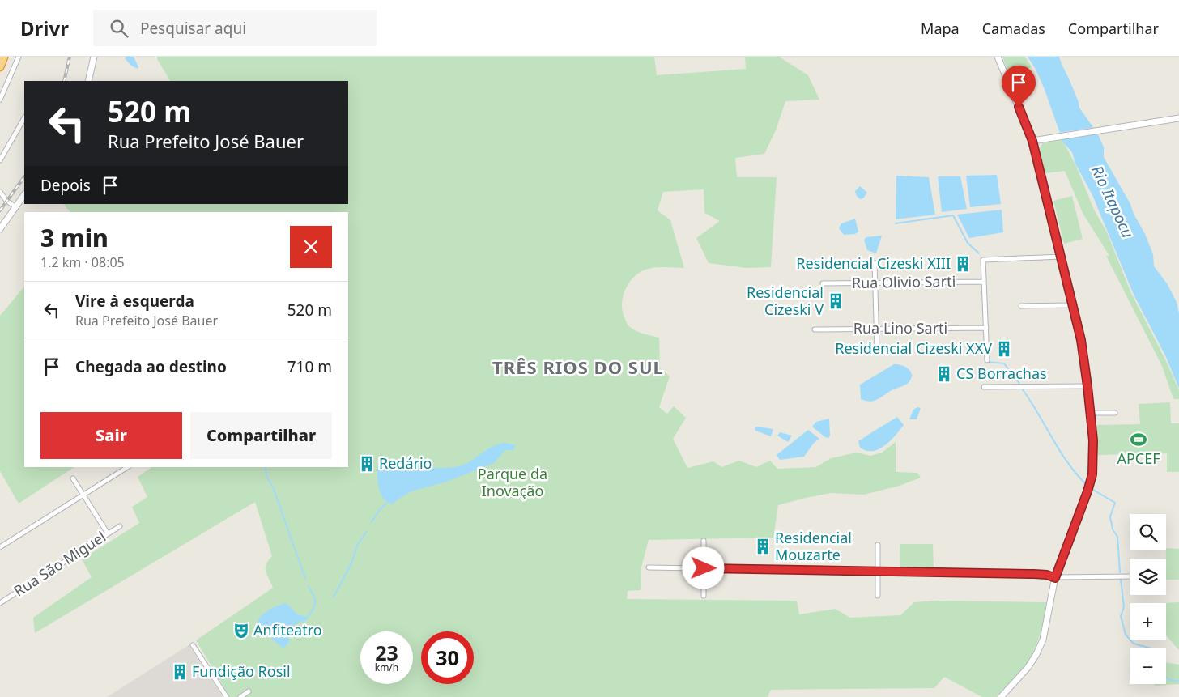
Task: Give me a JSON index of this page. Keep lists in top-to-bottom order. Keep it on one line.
{"streets":{"street":["Rua Olivio Sarti","Rua Lino Sarti","Rua São Miguel"]},"districts":["TRÊS RIOS DO SUL"],"water":["Rio Itapocu"],"parks":["Parque da Inovação"],"places":{"building":["Residencial Cizeski XIII","Residencial Cizeski V","Residencial Cizeski XXV","CS Borrachas","Redário","Residencial Mouzarte","Fundição Rosil"],"sports":["APCEF"],"theatre":["Anfiteatro"]},"page":{"header":"Drivr","search":"Pesquisar aqui","nav":["Mapa","Camadas","Compartilhar"],"turn":["520 m","Rua Prefeito José Bauer"],"then":"Depois","heading":["3 min","1.2 km · 08:05"],"list":[{"name":"Vire à esquerda","note":"Rua Prefeito José Bauer","value":"520 m"},{"name":"Chegada ao destino","value":"710 m"}],"buttons":["Sair","Compartilhar"],"map_buttons":["+","−"],"speed":"23 km/h","limit":"30"}}
